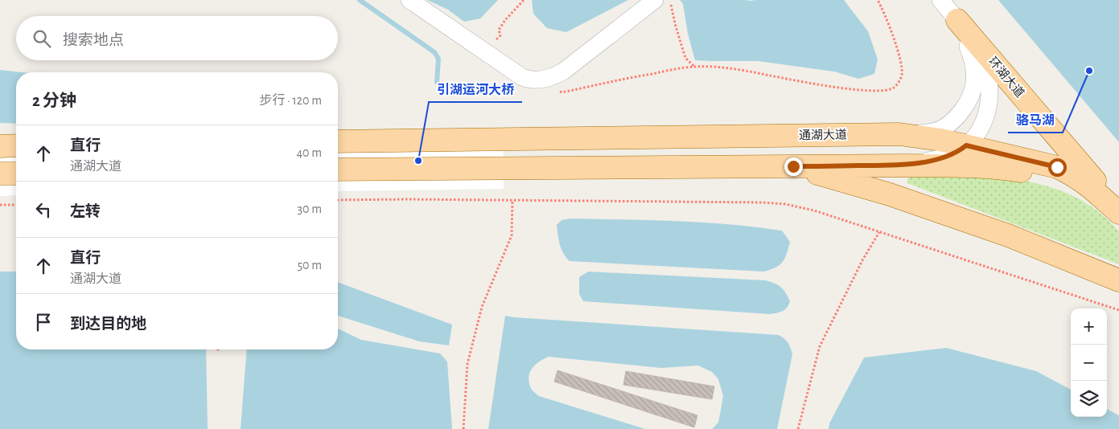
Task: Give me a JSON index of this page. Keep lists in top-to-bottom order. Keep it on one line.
{"streets":{"main road":["环湖大道","通湖大道"]},"places":["骆马湖","引湖运河大桥"],"page":{"search":"搜索地点","heading":["2 分钟","步行 · 120 m"],"list":[["直行","通湖大道","40 m"],["左转","30 m"],["直行","通湖大道","50 m"],"到达目的地"],"map_buttons":["+","−"]}}
